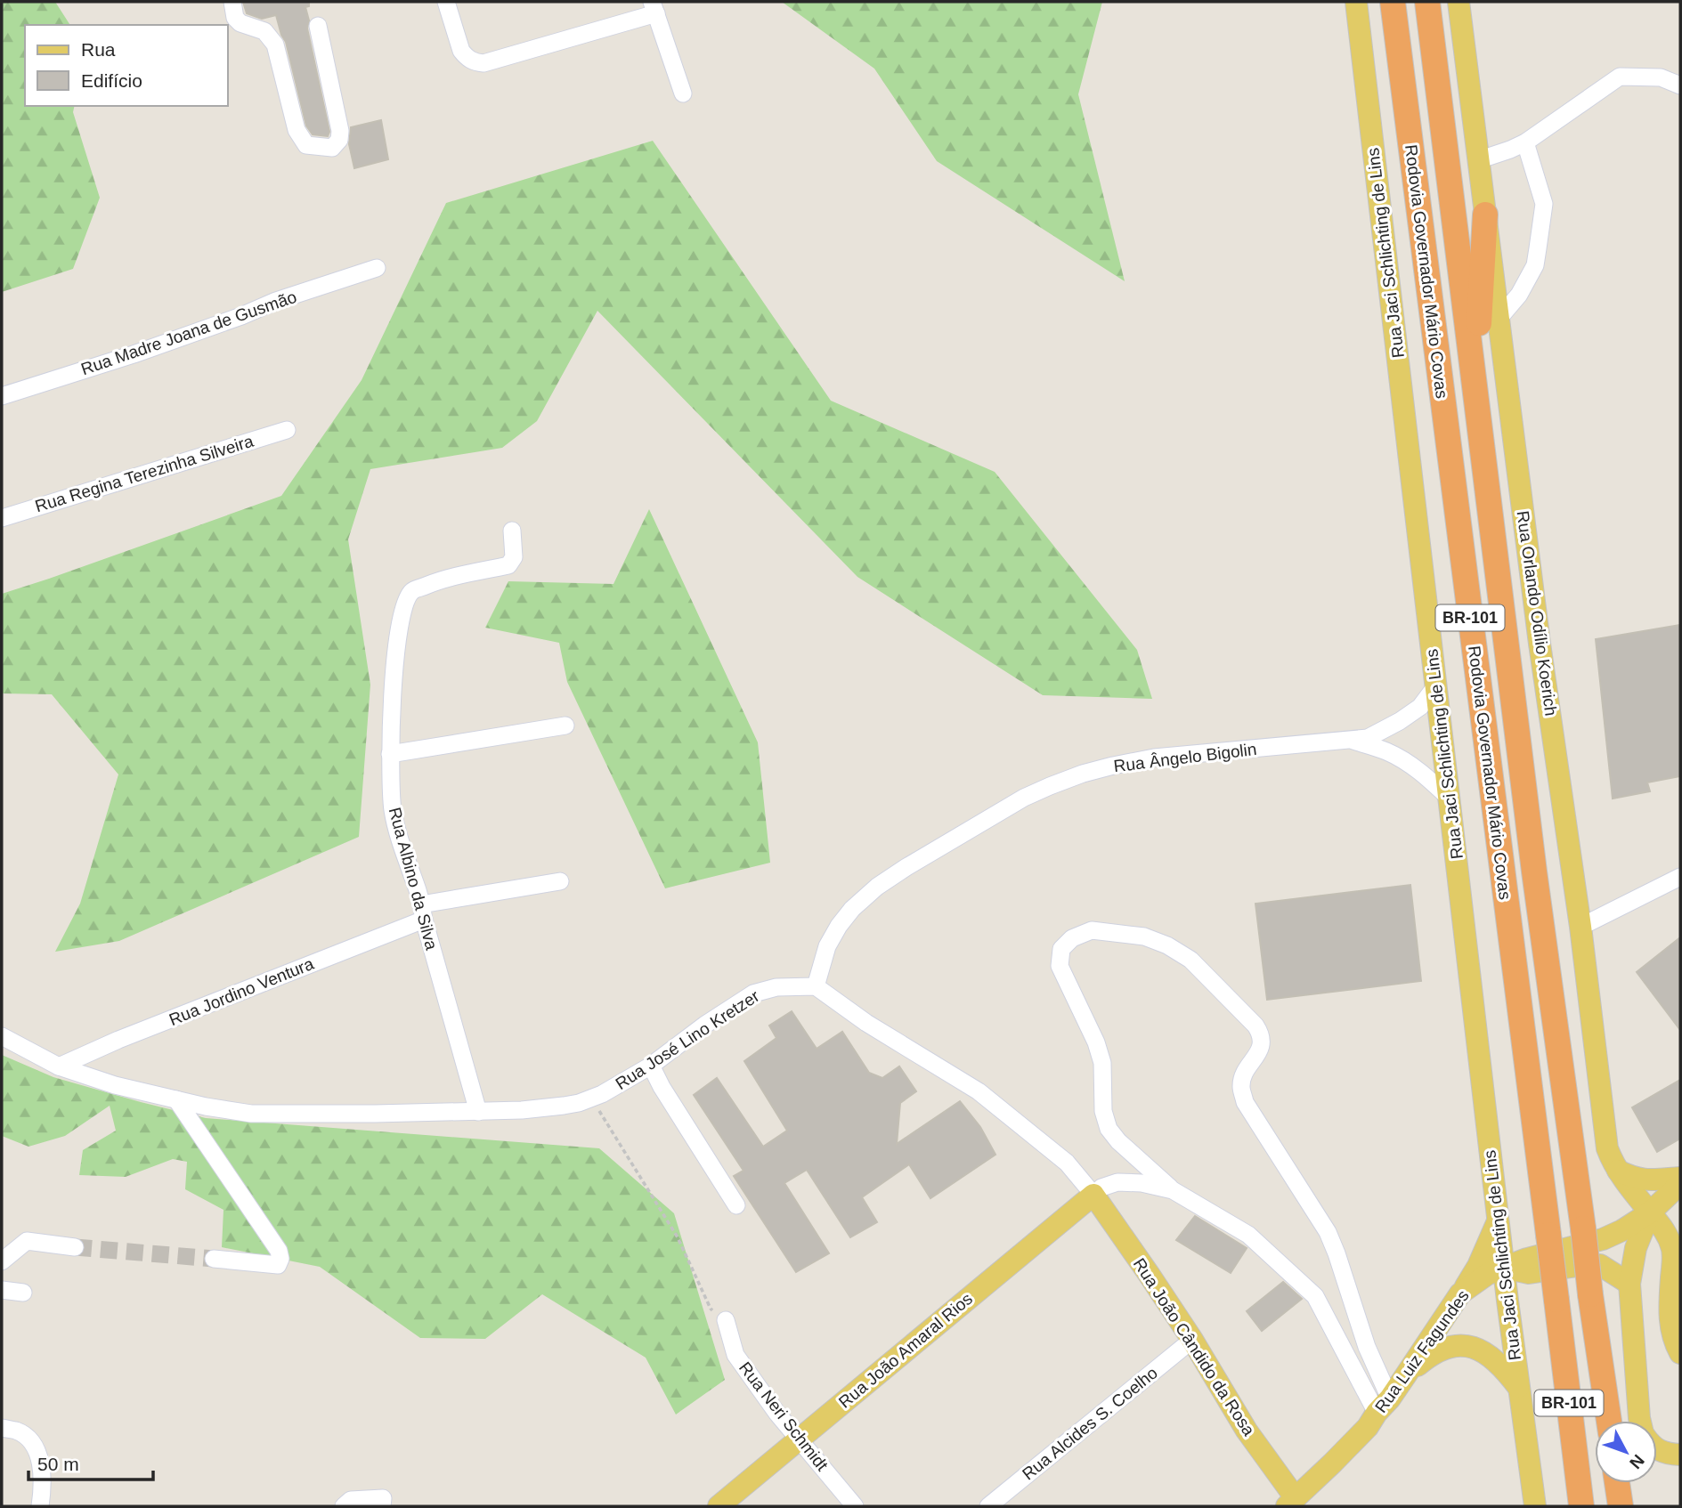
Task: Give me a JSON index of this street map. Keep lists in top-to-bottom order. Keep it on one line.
{"streets":{"highway":["Rodovia Governador Mário Covas","BR-101"],"main road":["Rua Jaci Schlichting de Lins","Rua Orlando Odílio Koerich","Rua João Cândido da Rosa","Rua João Amaral Rios","Rua Luiz Fagundes"],"street":["Rua Madre Joana de Gusmão","Rua Regina Terezinha Silveira","Rua Ângelo Bigolin","Rua Albino da Silva","Rua Jordino Ventura","Rua José Lino Kretzer","Rua Neri Schmidt","Rua Alcides S. Coelho"]},"crossings":[["Rua Jaci Schlichting de Lins","Rua Ângelo Bigolin"],["Rua Jaci Schlichting de Lins","Rua Luiz Fagundes"],["Rua Orlando Odílio Koerich","Rua Luiz Fagundes"],["Rua Ângelo Bigolin","Rua José Lino Kretzer"],["Rua Albino da Silva","Rua Jordino Ventura"],["Rua Albino da Silva","Rua José Lino Kretzer"],["Rua Jordino Ventura","Rua José Lino Kretzer"],["Rua João Cândido da Rosa","Rua João Amaral Rios"],["Rua João Cândido da Rosa","Rua Luiz Fagundes"],["Rua João Cândido da Rosa","Rua Alcides S. Coelho"],["Rua João Amaral Rios","Rua Neri Schmidt"]],"legend":["Rua","Edifício"],"scale_bar":"50 m","north":"bottom right"}
